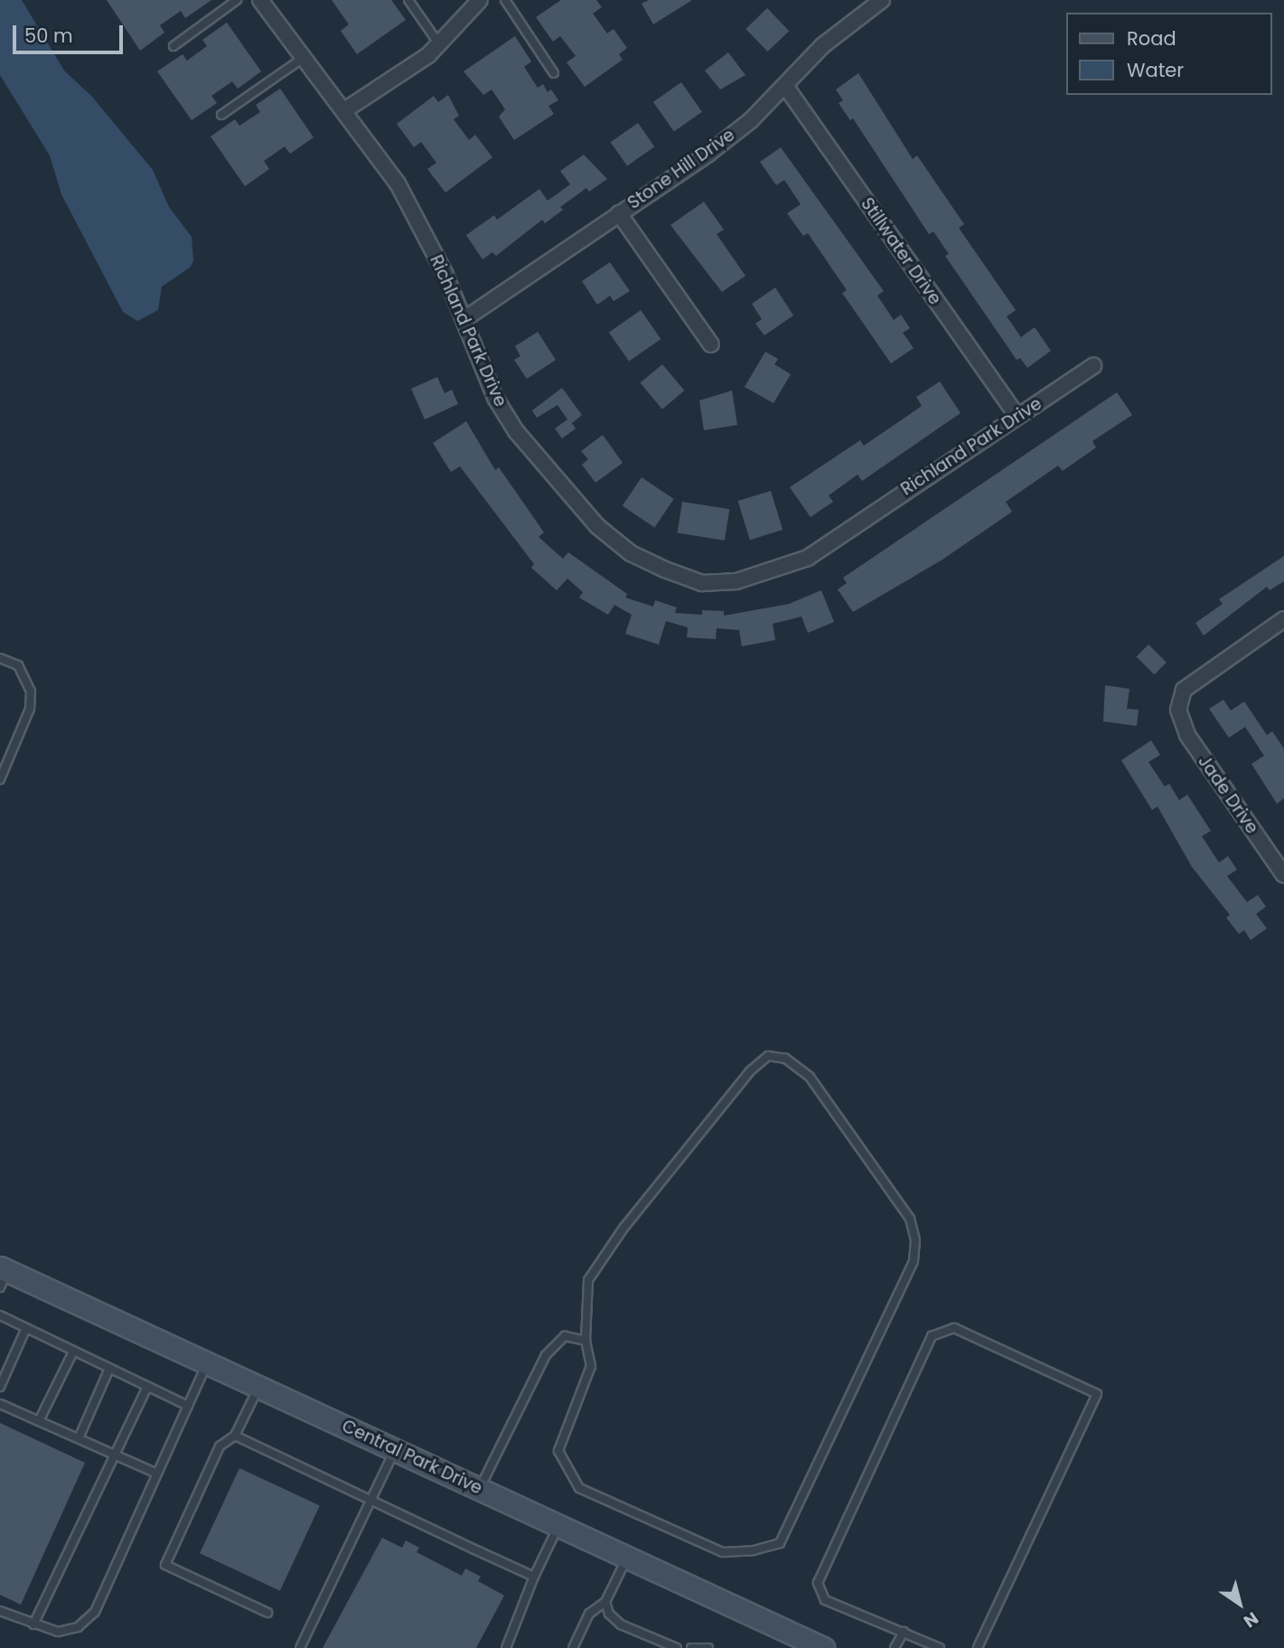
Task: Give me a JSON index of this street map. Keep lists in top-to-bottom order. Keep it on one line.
{"streets":{"street":["Stone Hill Drive","Stillwater Drive","Richland Park Drive","Jade Drive","Central Park Drive"]},"crossings":[["Stone Hill Drive","Stillwater Drive"],["Stone Hill Drive","Richland Park Drive"],["Stillwater Drive","Richland Park Drive"]],"legend":["Road","Water"],"scale_bar":"50 m","north":"bottom right"}
